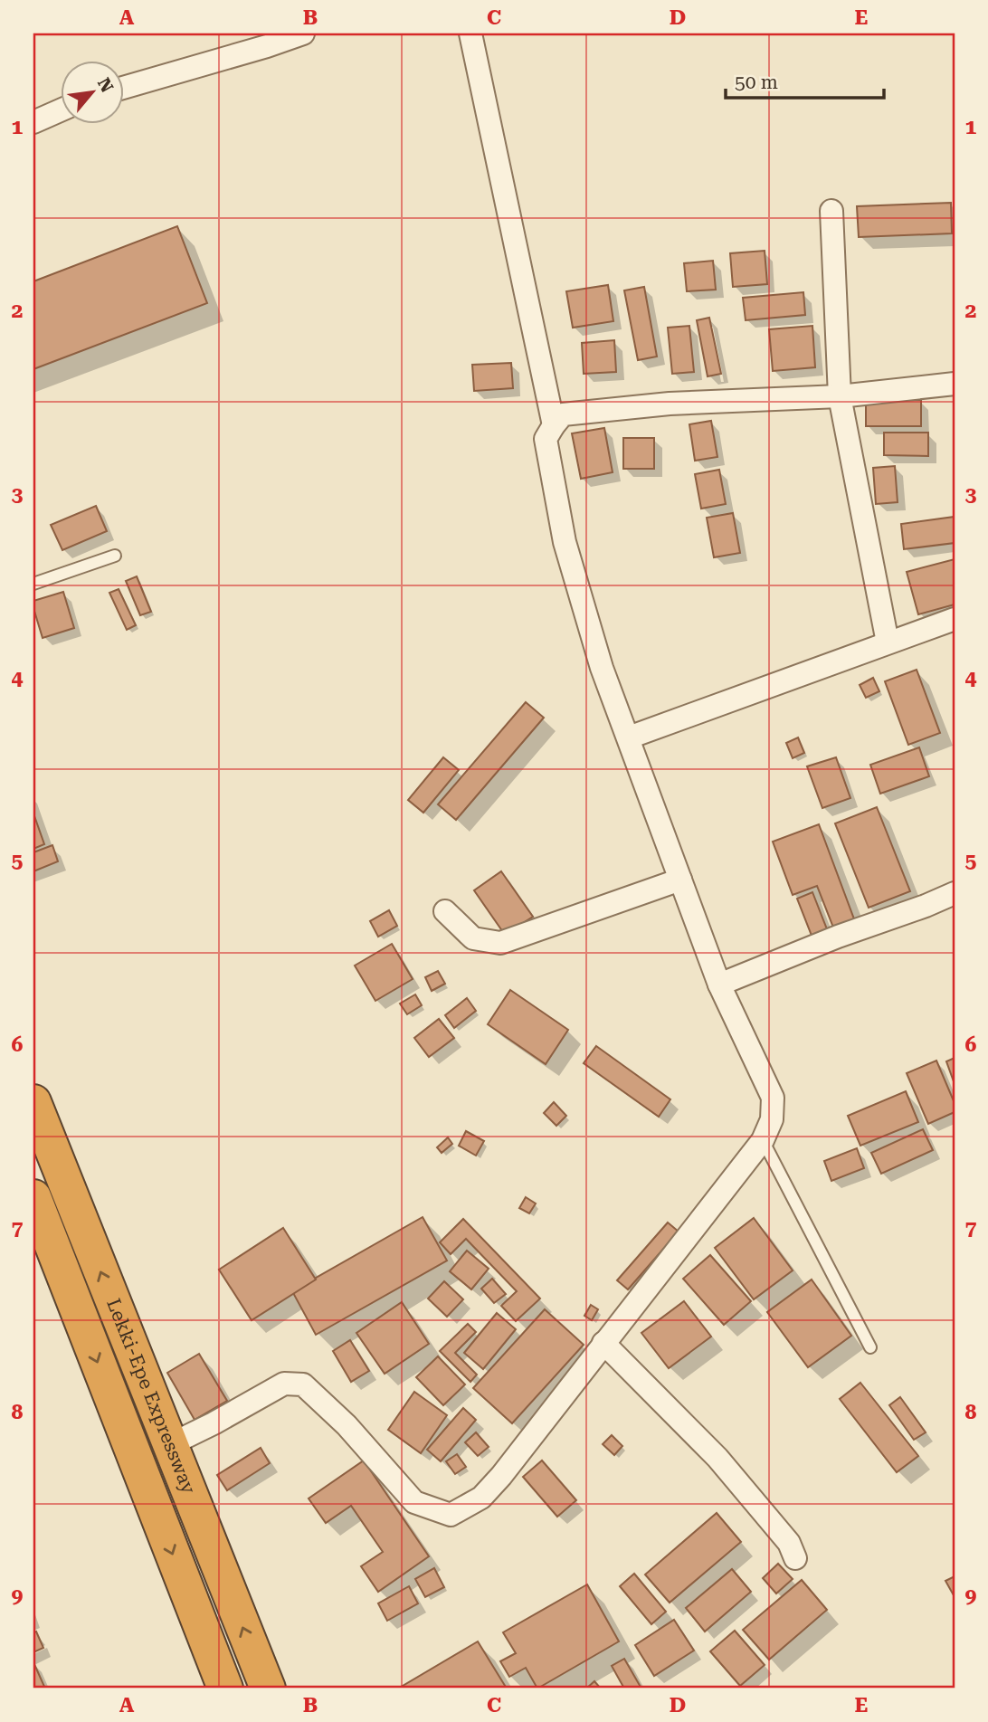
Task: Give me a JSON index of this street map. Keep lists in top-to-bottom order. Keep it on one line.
{"streets":{"highway":["Lekki-Epe Expressway"]},"scale_bar":"50 m","north":"top right","grid":{"columns":["A","B","C","D","E"],"rows":["1","2","3","4","5","6","7","8","9"]}}
